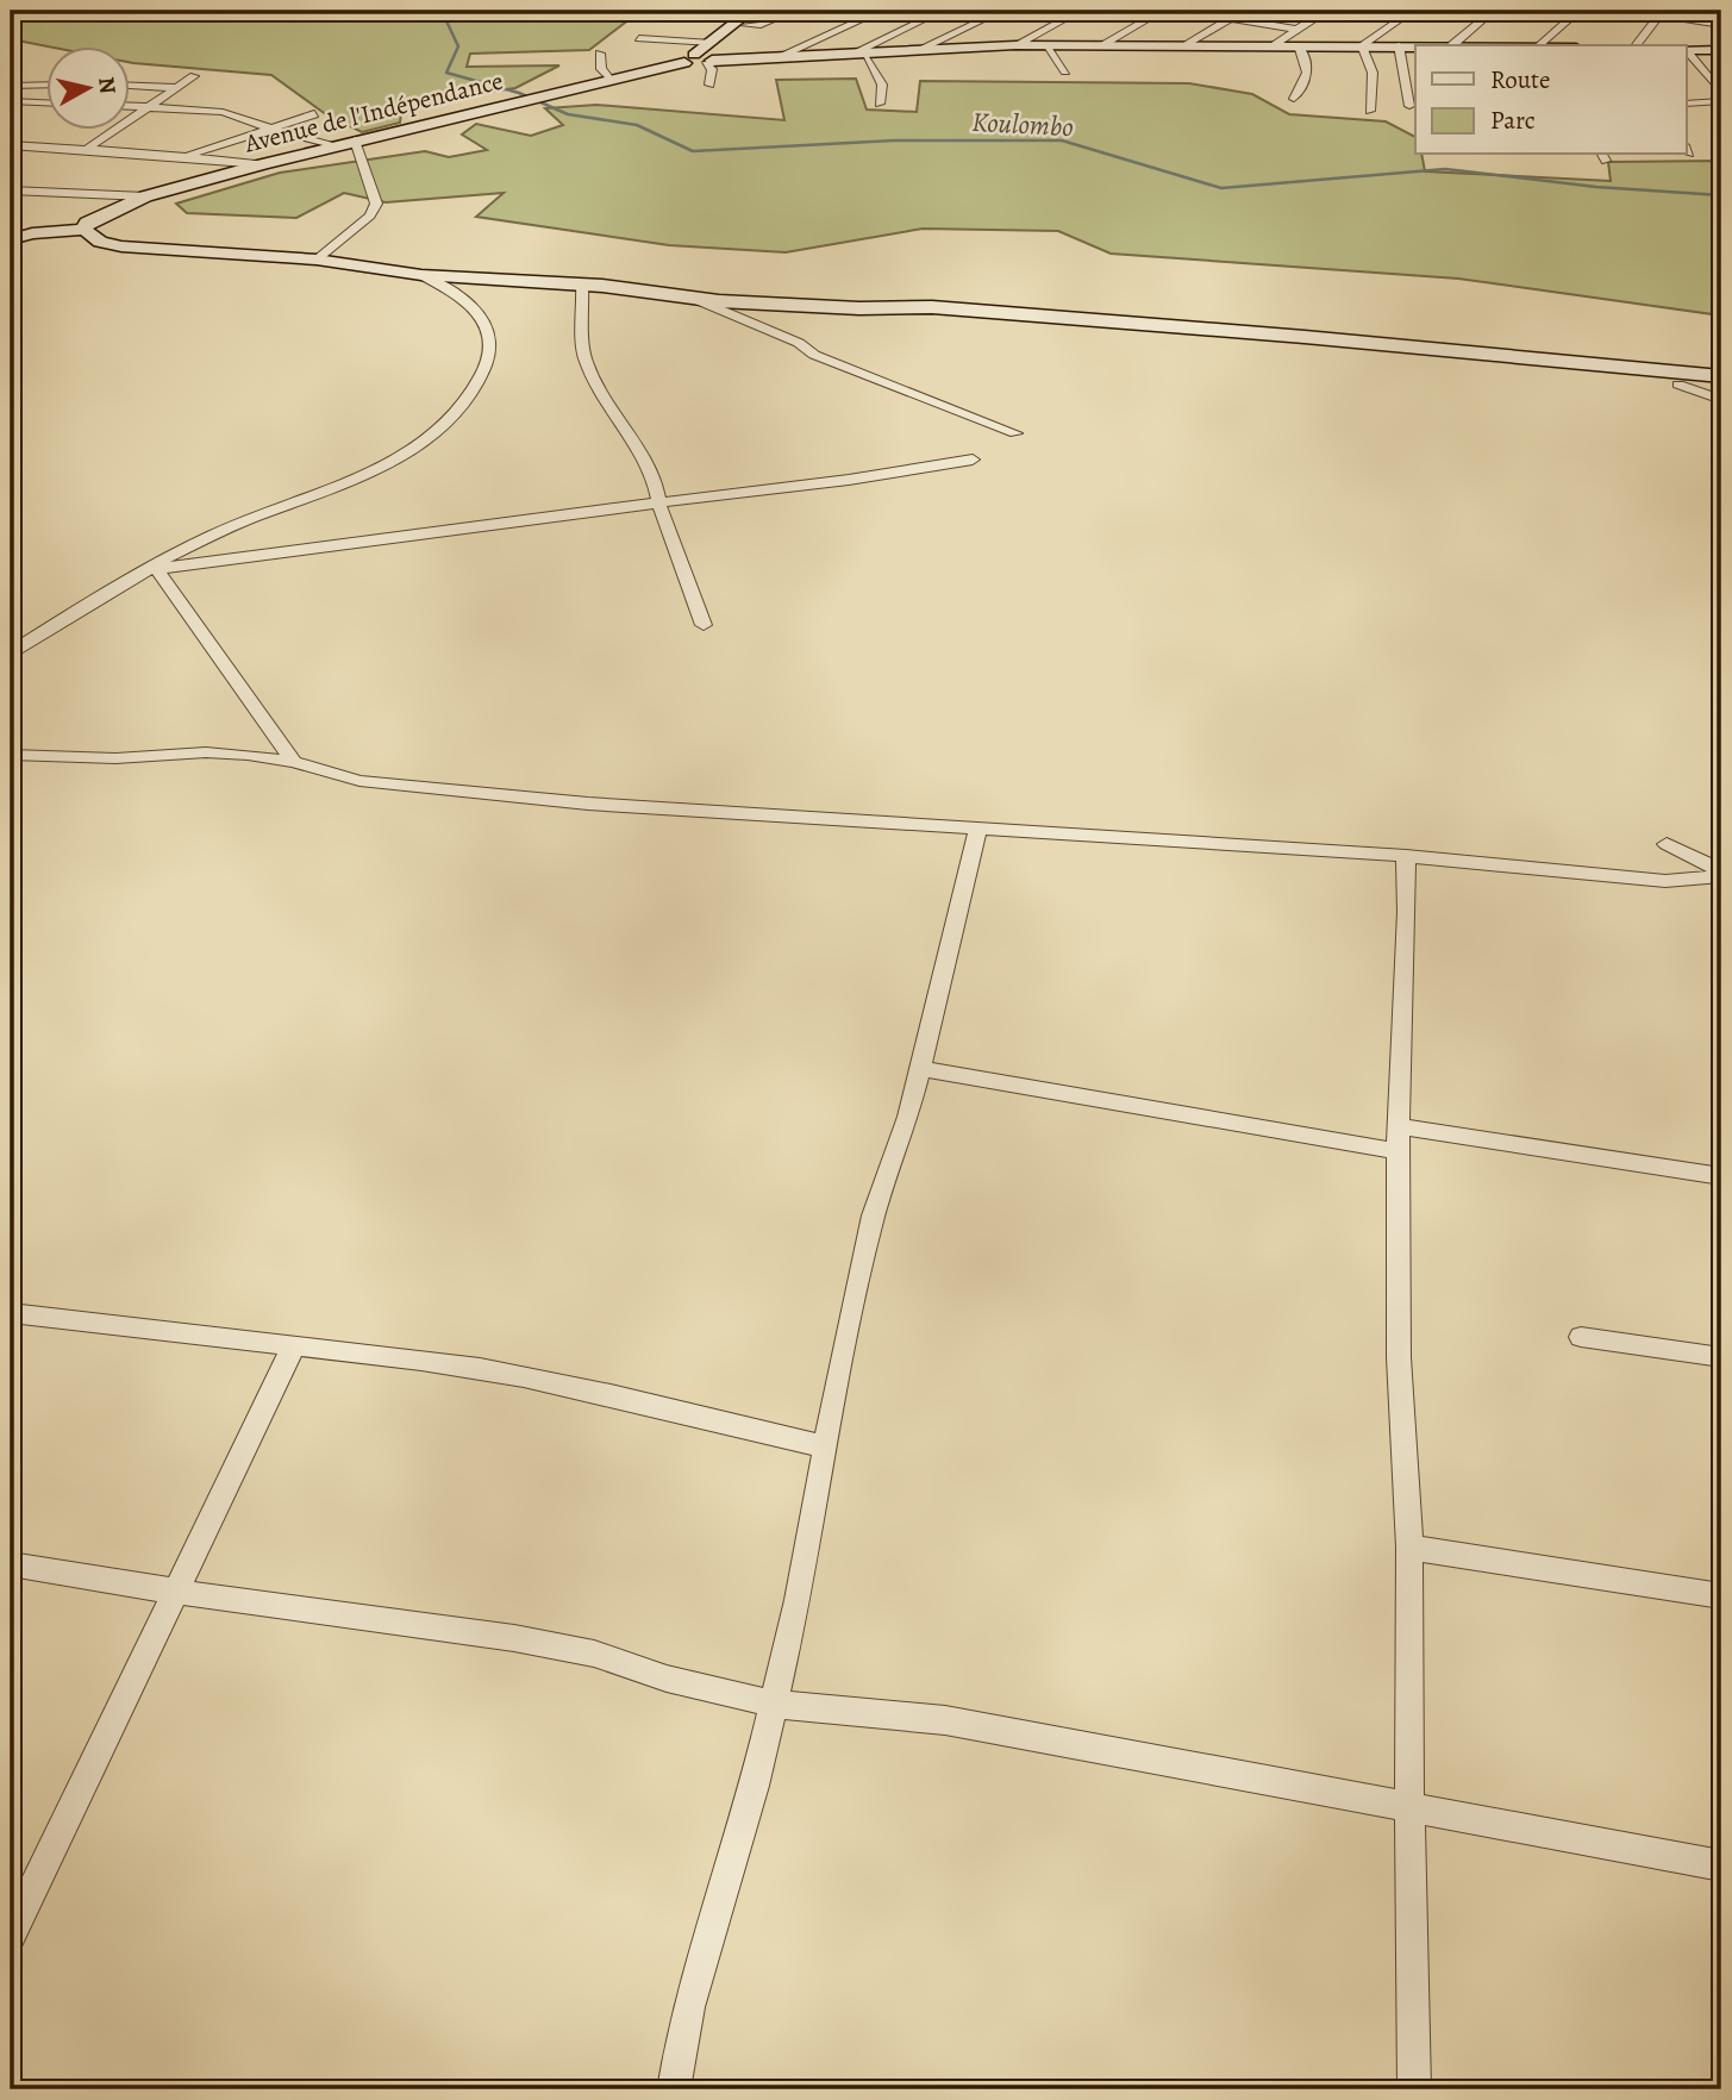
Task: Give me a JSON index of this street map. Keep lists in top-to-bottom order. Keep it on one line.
{"streets":{"street":["Avenue de l'Indépendance"]},"water":["Koulombo"],"legend":["Route","Parc"],"north":"right"}
